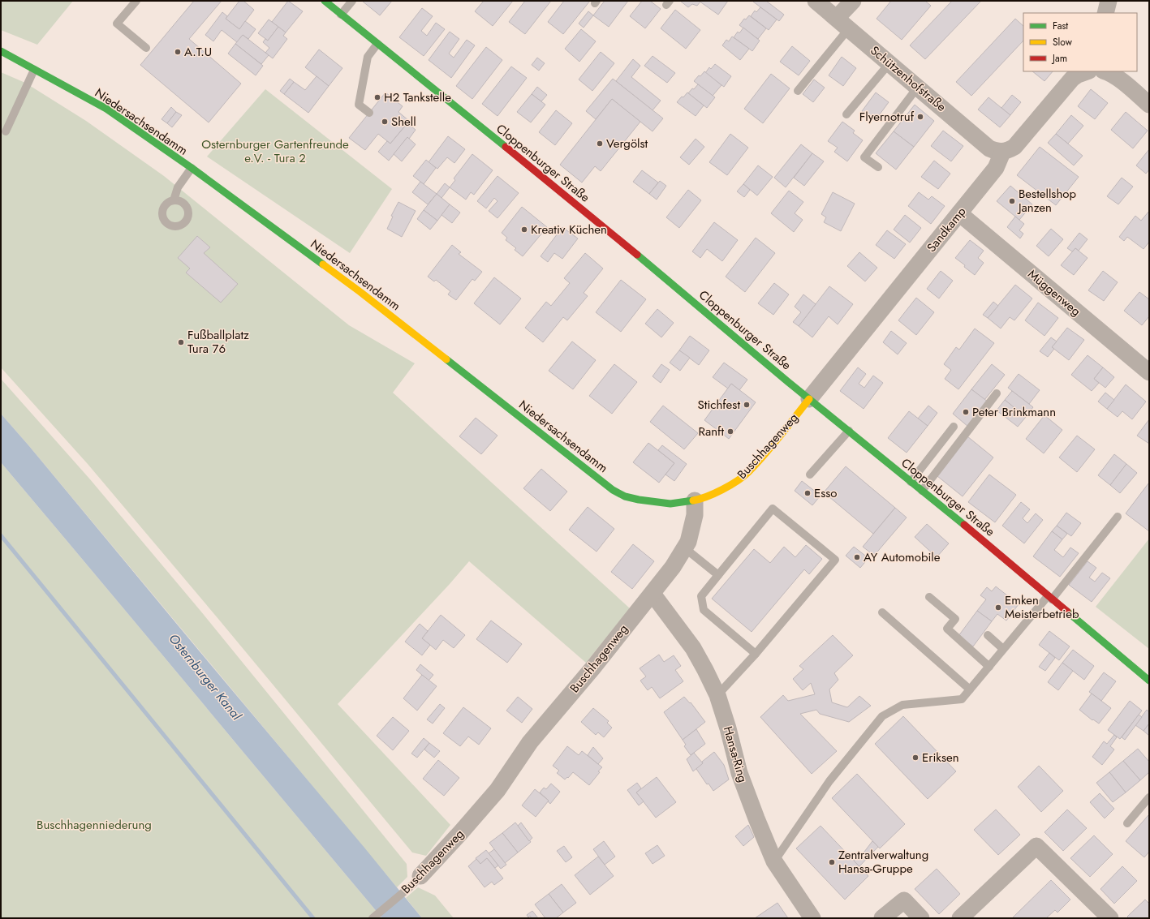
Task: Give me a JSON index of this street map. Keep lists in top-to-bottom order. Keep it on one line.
{"streets":{"main road":["Niedersachsendamm","Cloppenburger Straße","Buschhagenweg"],"street":["Schützenhofstraße","Sandkamp","Müggenweg","Hansa-Ring"]},"crossings":[["Schützenhofstraße","Sandkamp"],["Niedersachsendamm","Buschhagenweg"],["Cloppenburger Straße","Sandkamp"],["Cloppenburger Straße","Buschhagenweg"],["Sandkamp","Müggenweg"],["Sandkamp","Buschhagenweg"],["Buschhagenweg","Hansa-Ring"]],"water":["Osternburger Kanal"],"parks":["Osternburger Gartenfreunde e.V. - Tura 2","Buschhagenniederung"],"places":["A.T.U","H2 Tankstelle","Flyernotruf","Shell","Vergölst","Bestellshop Janzen","Kreativ Küchen","Fußballplatz Tura 76","Stichfest","Peter Brinkmann","Ranft","Esso","AY Automobile","Emken Meisterbetrieb","Eriksen","Zentralverwaltung Hansa-Gruppe"],"legend":["Fast","Slow","Jam"]}
